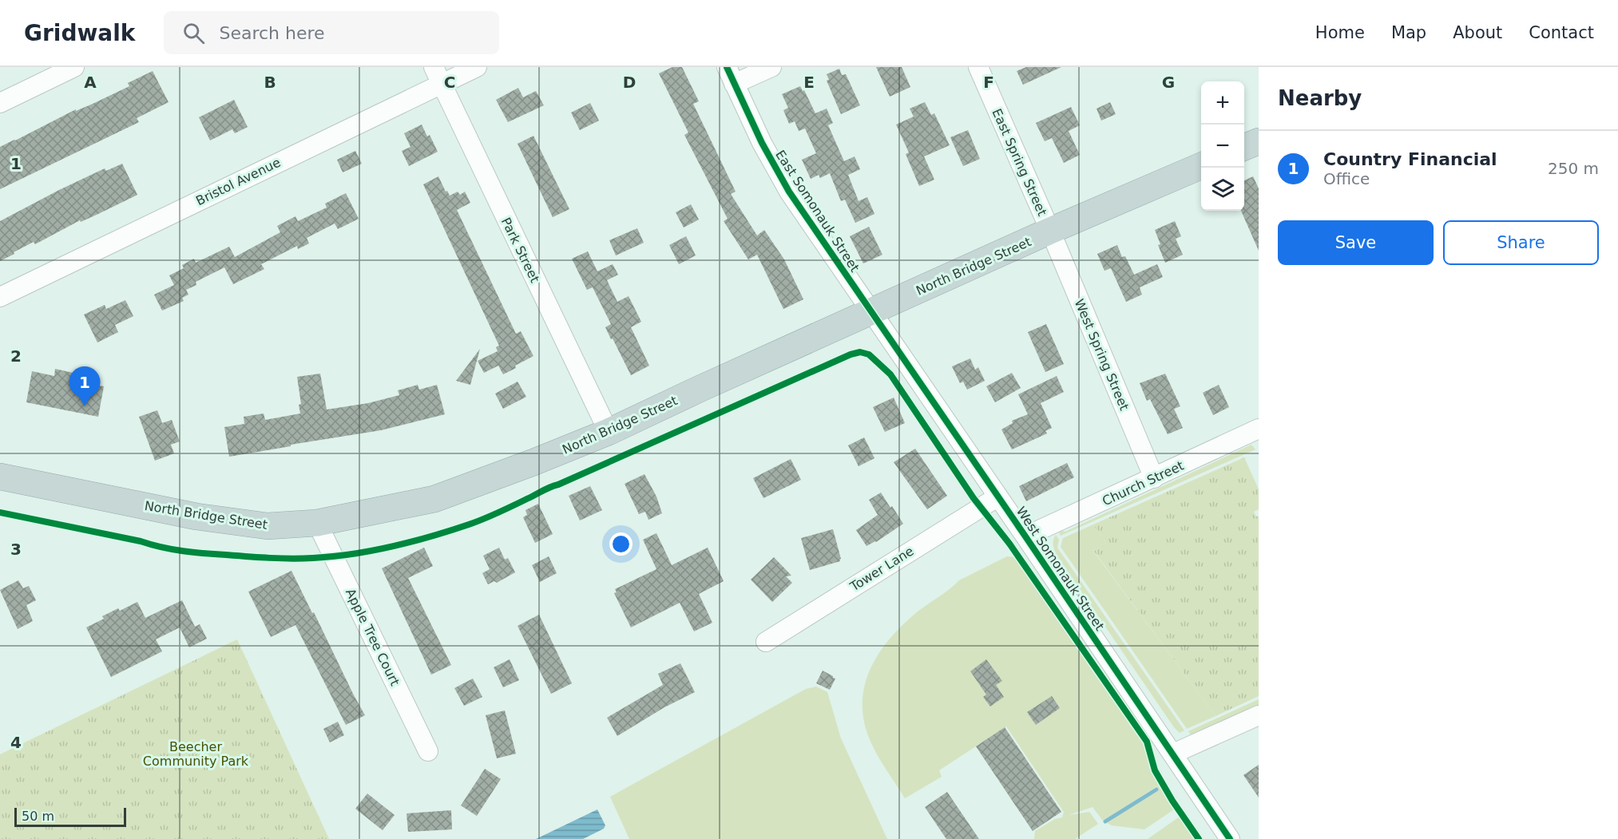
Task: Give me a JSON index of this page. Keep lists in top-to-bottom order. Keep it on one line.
{"streets":{"highway":["North Bridge Street"],"street":["East Spring Street","Bristol Avenue","East Somonauk Street","Park Street","West Spring Street","Church Street","Tower Lane","West Somonauk Street","Apple Tree Court"]},"crossings":[["East Spring Street","North Bridge Street"],["East Spring Street","West Spring Street"],["Bristol Avenue","Park Street"],["East Somonauk Street","North Bridge Street"],["East Somonauk Street","West Somonauk Street"],["Park Street","North Bridge Street"],["North Bridge Street","West Spring Street"],["North Bridge Street","West Somonauk Street"],["North Bridge Street","Apple Tree Court"],["West Spring Street","Church Street"],["Church Street","West Somonauk Street"],["Tower Lane","West Somonauk Street"]],"parks":["Beecher Community Park"],"scale_bar":"50 m","page":{"header":"Gridwalk","search":"Search here","nav":["Home","Map","About","Contact"],"heading":"Nearby","map_buttons":["+","−"],"list":[{"mark":"1","name":"Country Financial","note":"Office","value":"250 m"}],"buttons":["Save","Share"],"pins":"1","scale":"50 m"},"grid":{"columns":["A","B","C","D","E","F","G"],"rows":["1","2","3","4"]}}
